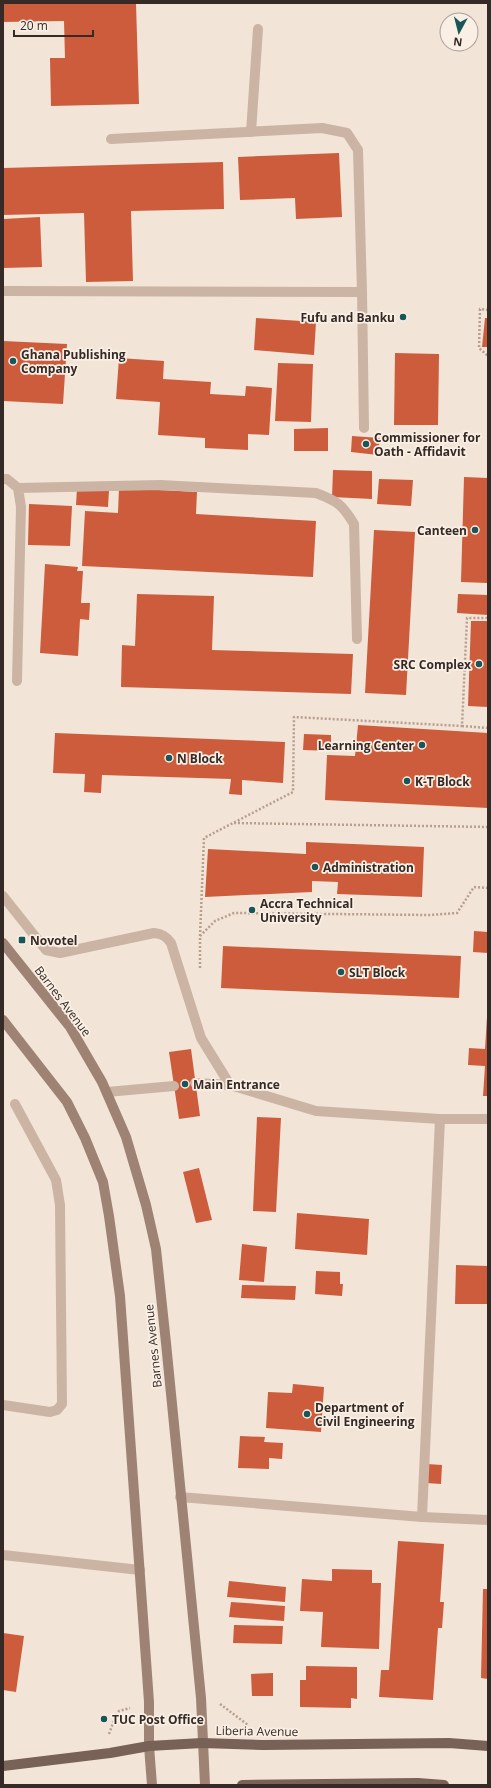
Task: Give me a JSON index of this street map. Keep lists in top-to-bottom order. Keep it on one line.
{"streets":{"main road":["Barnes Avenue","Liberia Avenue"]},"crossings":[["Barnes Avenue","Liberia Avenue"]],"places":{"other":["Fufu and Banku","Ghana Publishing Company","Commissioner for Oath - Affidavit","Canteen","SRC Complex","Learning Center","N Block","K-T Block","Administration","Accra Technical University","SLT Block","Main Entrance","Department of Civil Engineering","TUC Post Office"],"transit":["Novotel"]},"scale_bar":"20 m","north":"bottom"}
